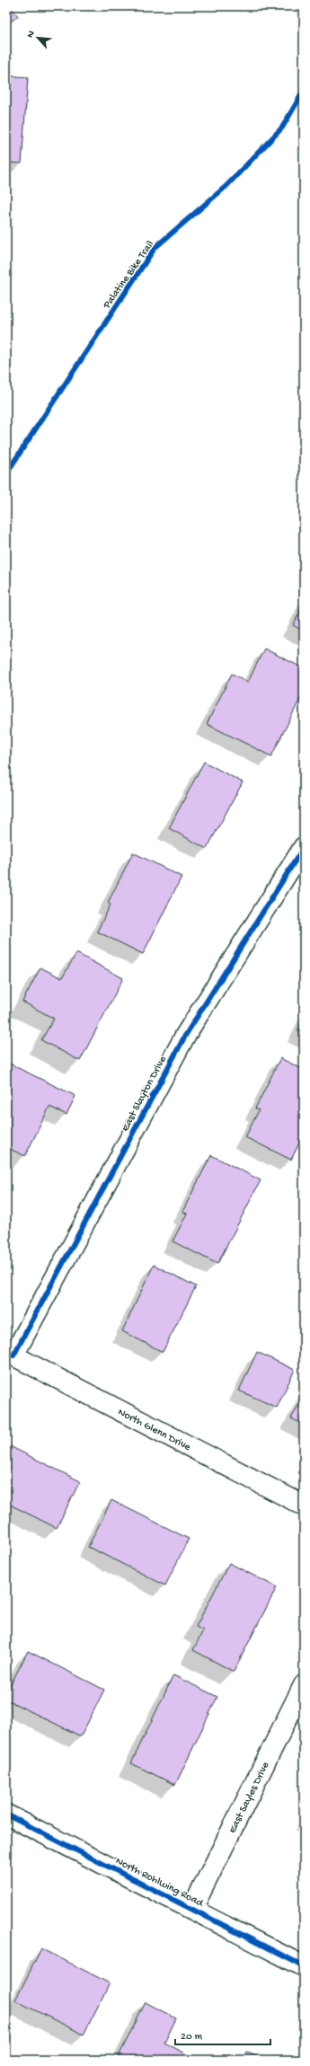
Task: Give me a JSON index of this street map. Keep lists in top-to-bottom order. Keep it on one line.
{"streets":{"street":["East Slayton Drive","North Glenn Drive","East Sayles Drive","North Rohlwing Road"],"cycle path":["Palatine Bike Trail"]},"crossings":[["East Slayton Drive","North Glenn Drive"],["East Sayles Drive","North Rohlwing Road"]],"scale_bar":"20 m","north":"top left"}
